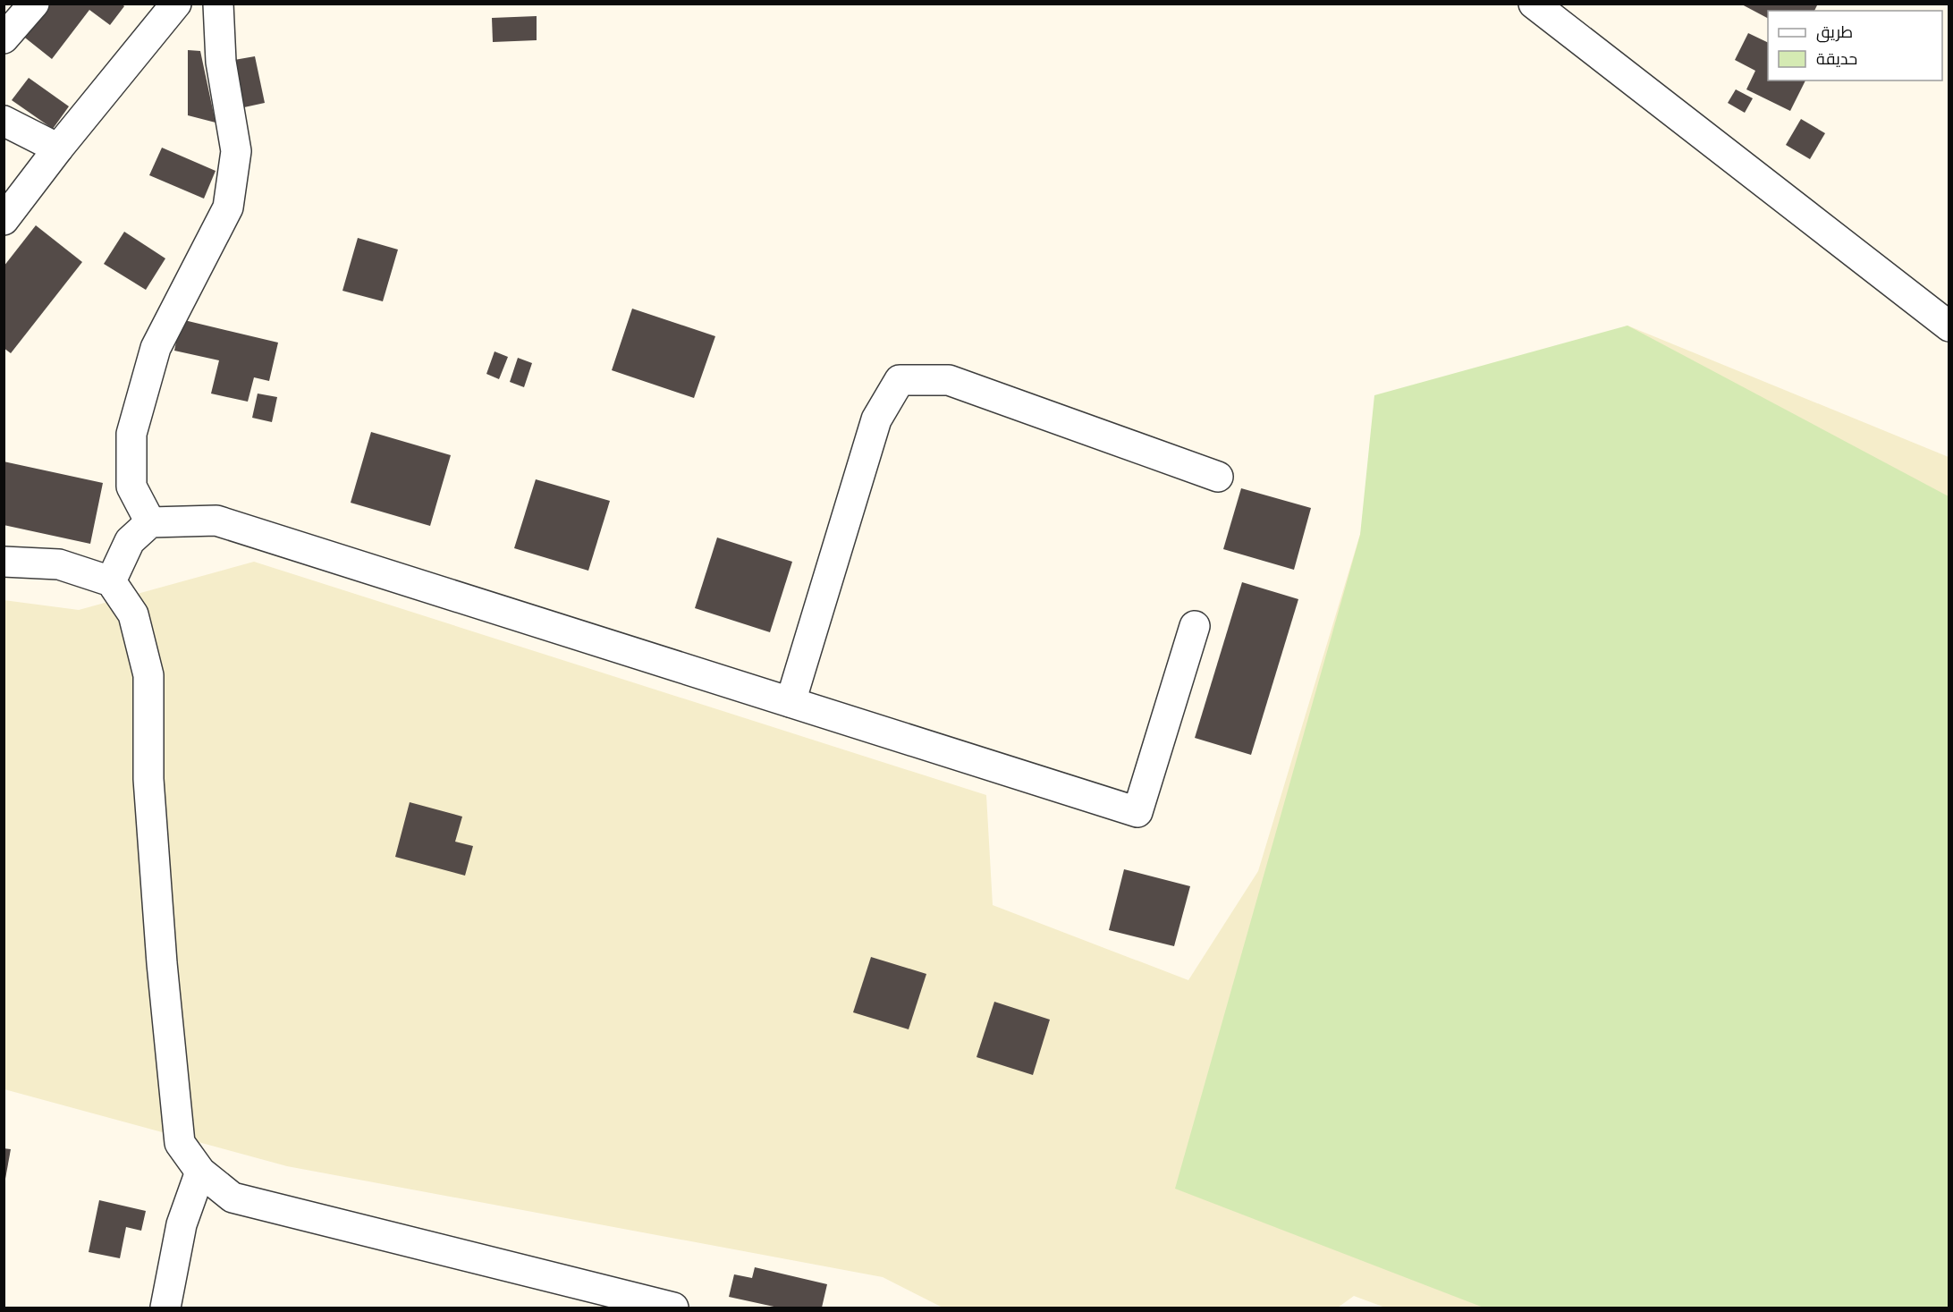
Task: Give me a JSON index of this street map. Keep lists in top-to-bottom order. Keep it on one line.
{"legend":["طريق","حديقة"]}
